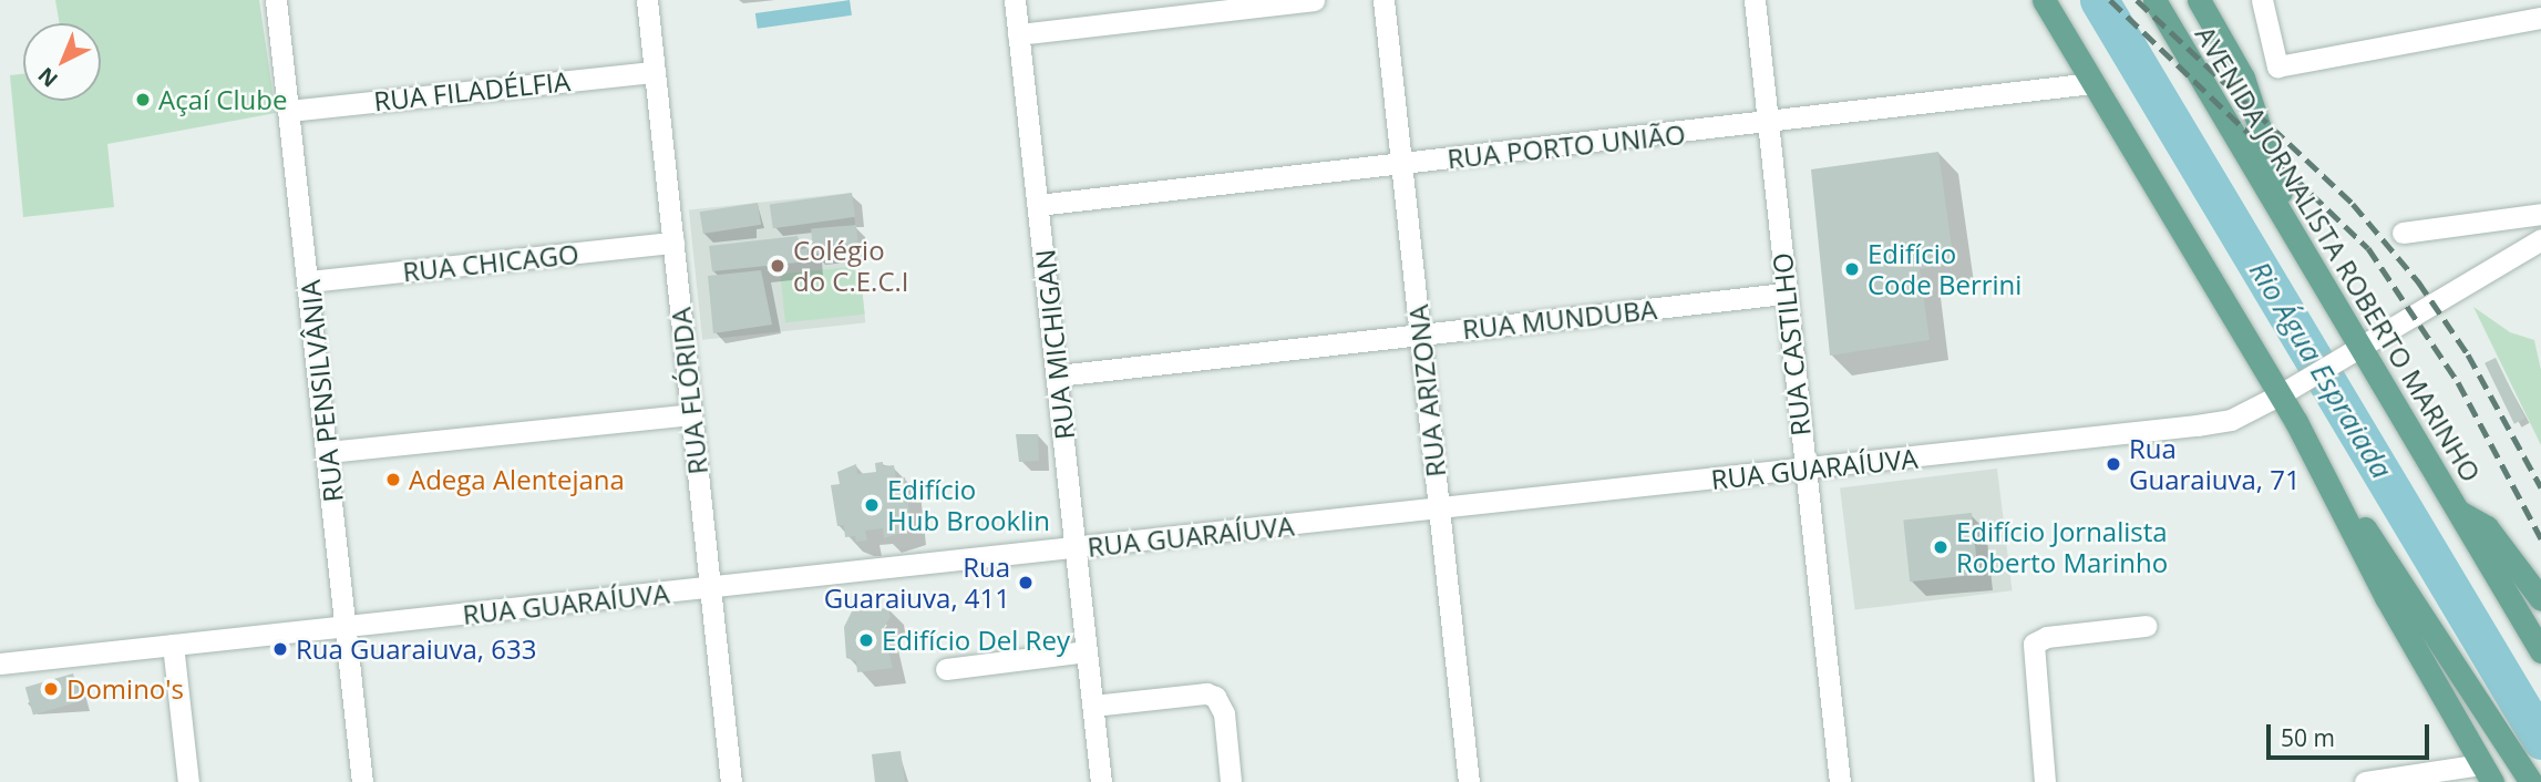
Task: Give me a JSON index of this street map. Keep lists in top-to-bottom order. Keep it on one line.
{"streets":{"main road":["AVENIDA JORNALISTA ROBERTO MARINHO"],"street":["RUA FILADÉLFIA","RUA PORTO UNIÃO","RUA CHICAGO","RUA MUNDUBA","RUA MICHIGAN","RUA CASTILHO","RUA PENSILVÂNIA","RUA FLÓRIDA","RUA ARIZONA","RUA GUARAÍUVA"]},"crossings":[["RUA FILADÉLFIA","RUA PENSILVÂNIA"],["RUA FILADÉLFIA","RUA FLÓRIDA"],["RUA PORTO UNIÃO","RUA MICHIGAN"],["RUA PORTO UNIÃO","RUA CASTILHO"],["RUA PORTO UNIÃO","RUA ARIZONA"],["AVENIDA JORNALISTA ROBERTO MARINHO","RUA GUARAÍUVA"],["RUA CHICAGO","RUA PENSILVÂNIA"],["RUA CHICAGO","RUA FLÓRIDA"],["RUA MUNDUBA","RUA MICHIGAN"],["RUA MUNDUBA","RUA CASTILHO"],["RUA MUNDUBA","RUA ARIZONA"],["RUA MICHIGAN","RUA GUARAÍUVA"],["RUA CASTILHO","RUA GUARAÍUVA"],["RUA PENSILVÂNIA","RUA GUARAÍUVA"],["RUA FLÓRIDA","RUA GUARAÍUVA"],["RUA ARIZONA","RUA GUARAÍUVA"]],"water":["Rio Água Espraiada"],"places":["Açaí Clube","Colégio do C.E.C.I","Edifício Code Berrini","Rua Guaraiuva, 71","Adega Alentejana","Edifício Hub Brooklin","Edifício Jornalista Roberto Marinho","Rua Guaraiuva, 411","Edifício Del Rey","Rua Guaraiuva, 633","Domino's"],"scale_bar":"50 m","north":"bottom left"}
